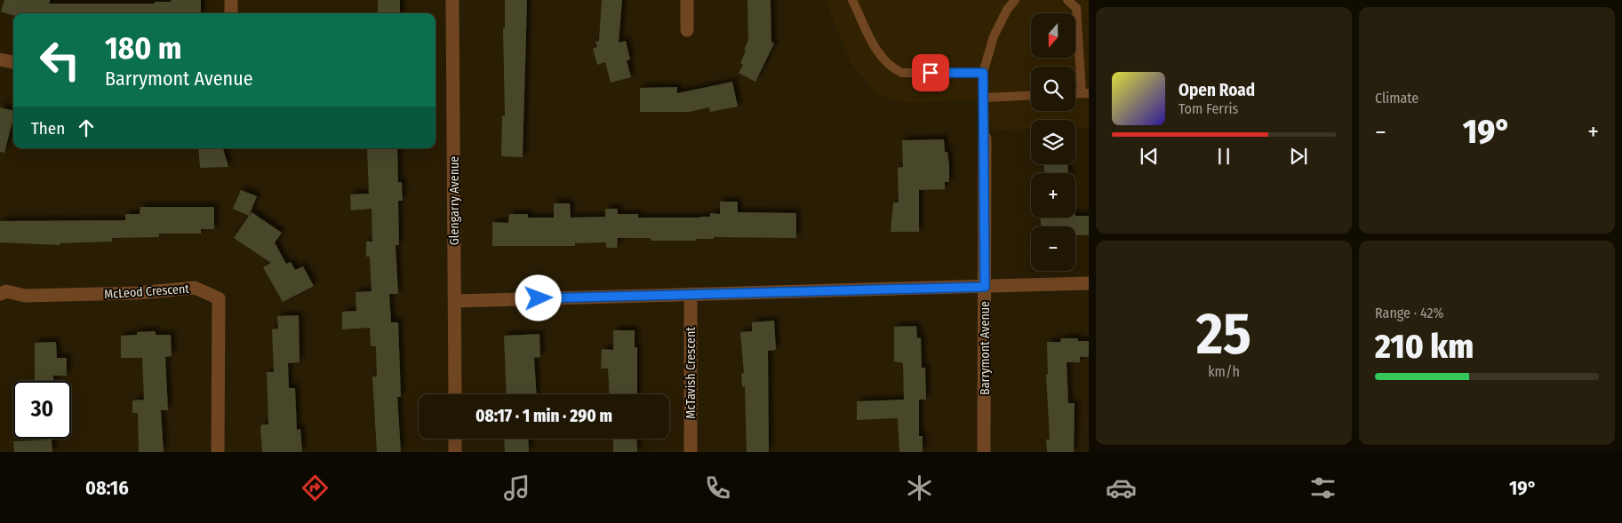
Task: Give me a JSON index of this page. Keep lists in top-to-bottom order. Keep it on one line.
{"streets":{"street":["Glengarry Avenue","McLeod Crescent","Barrymont Avenue","McTavish Crescent"]},"north":"bottom","page":{"tile":["Climate",["25","km/h"],["Range · 42%","210 km"]],"map_buttons":["+","−"],"turn":["180 m","Barrymont Avenue"],"song":["Open Road","Tom Ferris"],"then":"Then","heat":["−","19°","+"],"limit":"30","trip":"08:17 · 1 min · 290 m","tabs":["08:16","19°"]}}
